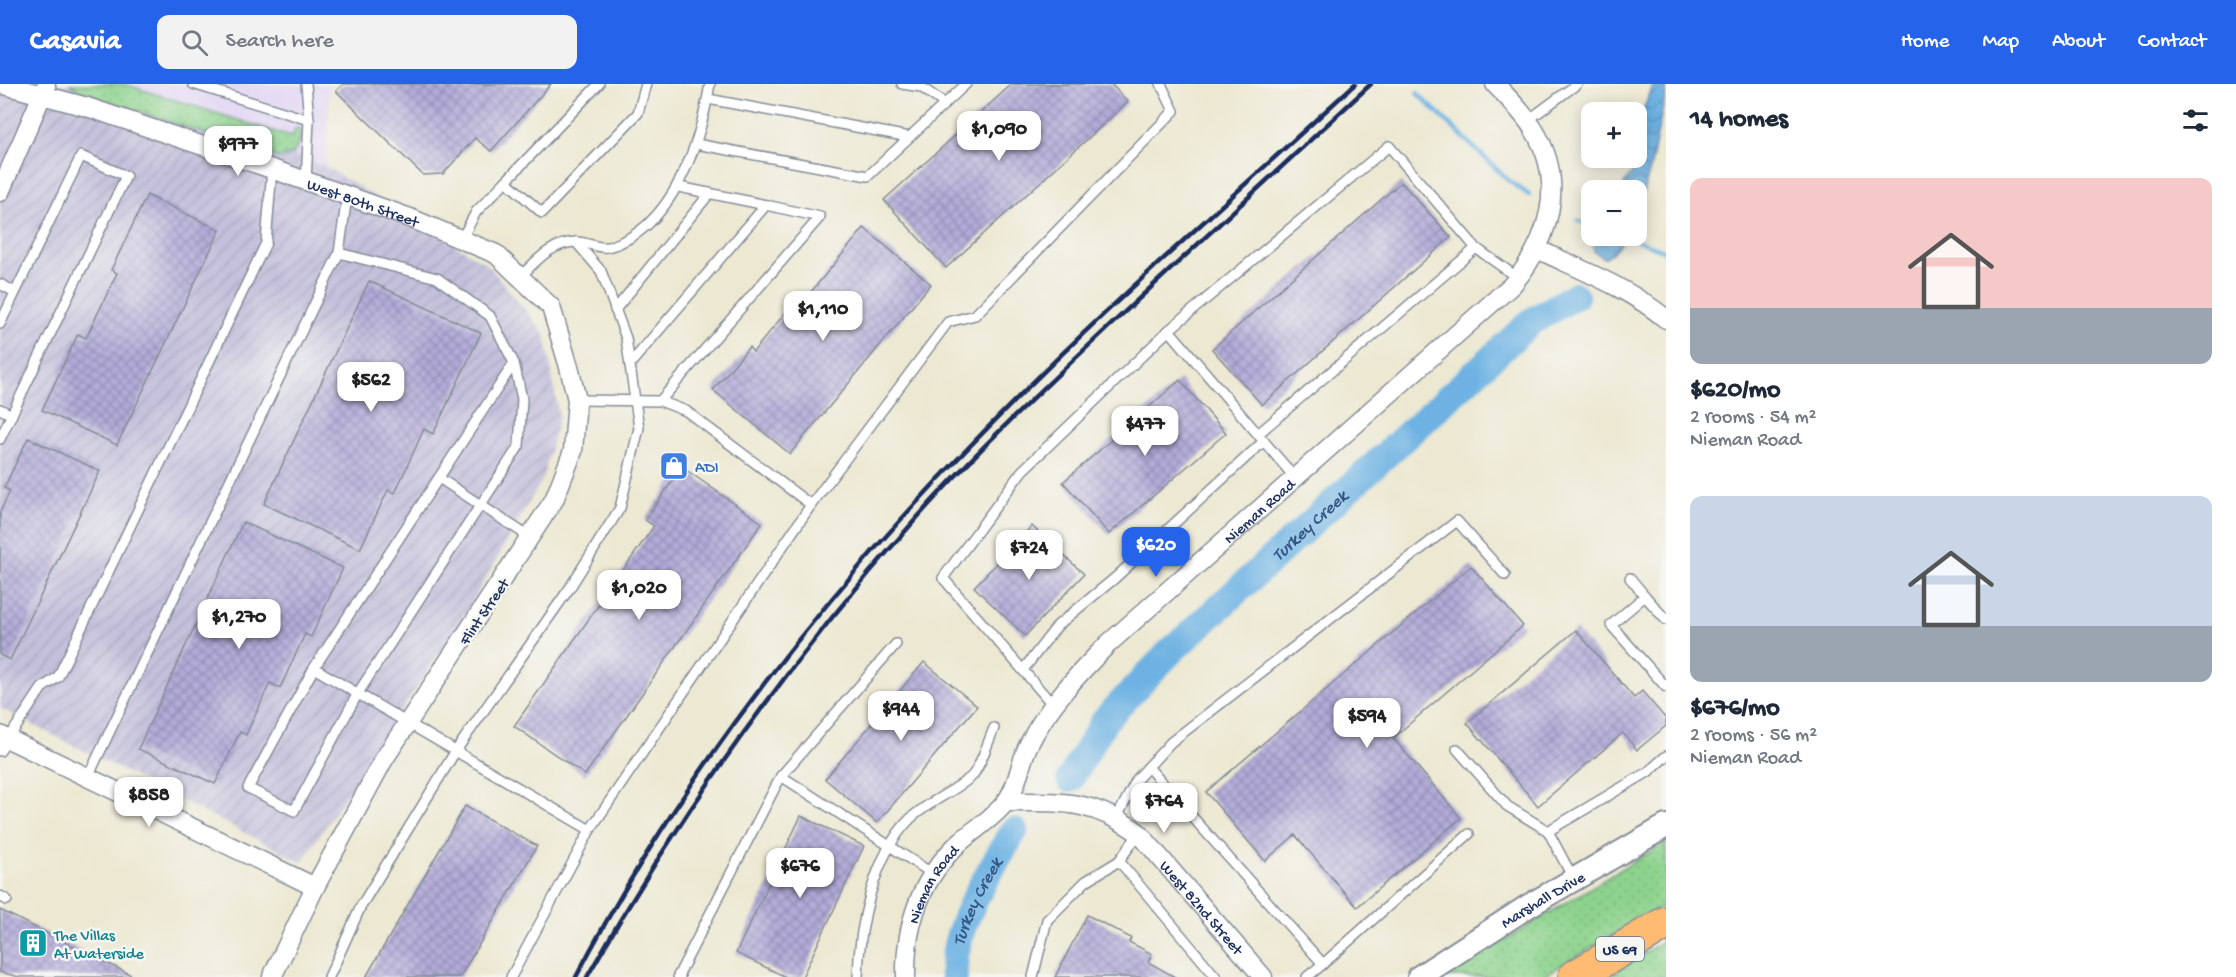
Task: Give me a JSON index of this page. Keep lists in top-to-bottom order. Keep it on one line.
{"streets":{"highway":["US 69"],"street":["West 80th Street","Nieman Road","Flint Street","Marshall Drive","West 82nd Street"]},"crossings":[["West 80th Street","Flint Street"],["Nieman Road","West 82nd Street"]],"water":["Turkey Creek"],"places":{"shop":["ADI"],"building":["The Villas At Waterside"]},"page":{"header":"Casavia","search":"Search here","nav":["Home","Map","About","Contact"],"heading":"14 homes","map_buttons":["+","−"],"price":["$1,090","$977","$1,110","$562","$477","$620","$724","$1,020","$1,270","$944","$594","$858","$764","$676"],"list":[{"name":"$620/mo","note":"2 rooms · 54 m² · Nieman Road"},{"name":"$676/mo","note":"2 rooms · 56 m² · Nieman Road"}]}}
